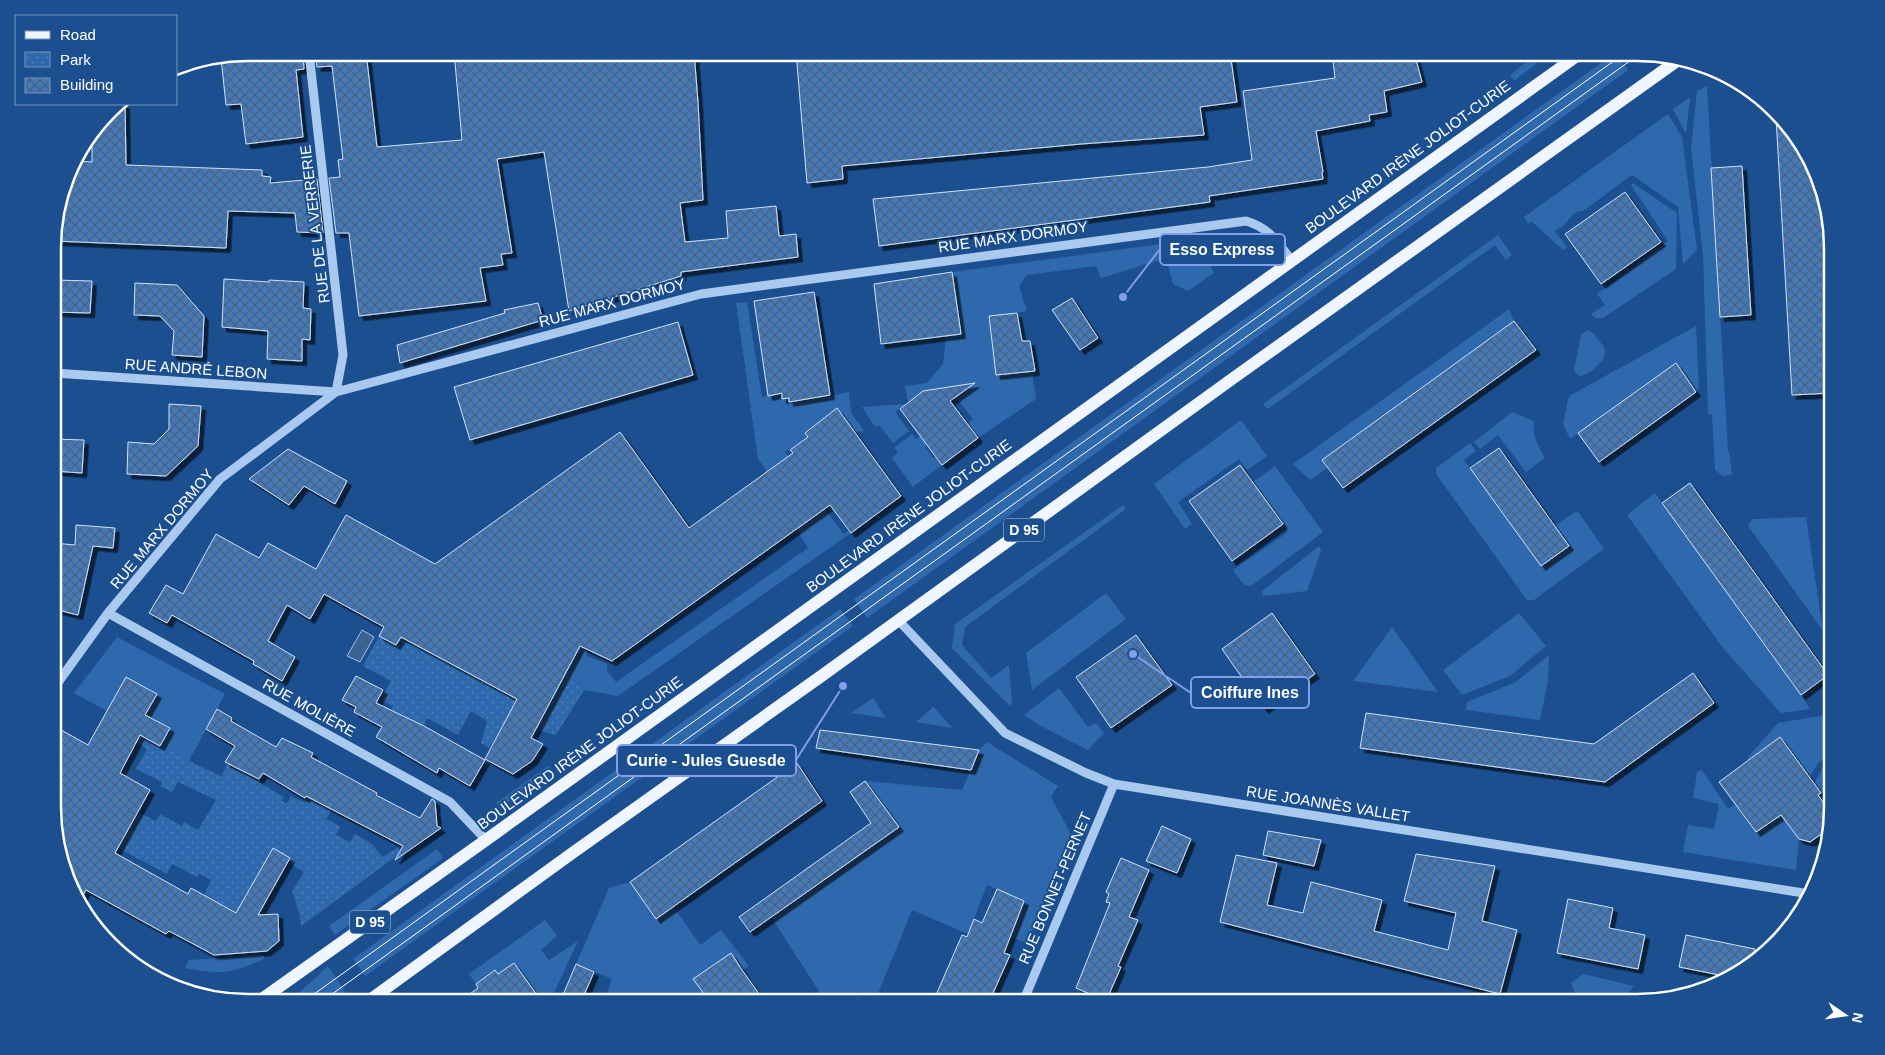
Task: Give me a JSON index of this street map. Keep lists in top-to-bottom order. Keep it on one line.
{"streets":{"main road":["BOULEVARD IRÈNE JOLIOT-CURIE","D 95"],"street":["RUE DE LA VERRERIE","RUE MARX DORMOY","RUE ANDRÉ LEBON","RUE MOLIÈRE","RUE JOANNÈS VALLET","RUE BONNET-PERNET"]},"crossings":[["BOULEVARD IRÈNE JOLIOT-CURIE","RUE MARX DORMOY"],["BOULEVARD IRÈNE JOLIOT-CURIE","RUE MOLIÈRE"],["RUE DE LA VERRERIE","RUE MARX DORMOY"],["RUE DE LA VERRERIE","RUE ANDRÉ LEBON"],["RUE MARX DORMOY","RUE ANDRÉ LEBON"],["RUE MARX DORMOY","RUE MOLIÈRE"],["D 95","RUE JOANNÈS VALLET"],["RUE JOANNÈS VALLET","RUE BONNET-PERNET"]],"places":["Esso Express","Coiffure Ines","Curie - Jules Guesde"],"legend":["Road","Park","Building"],"north":"right"}
